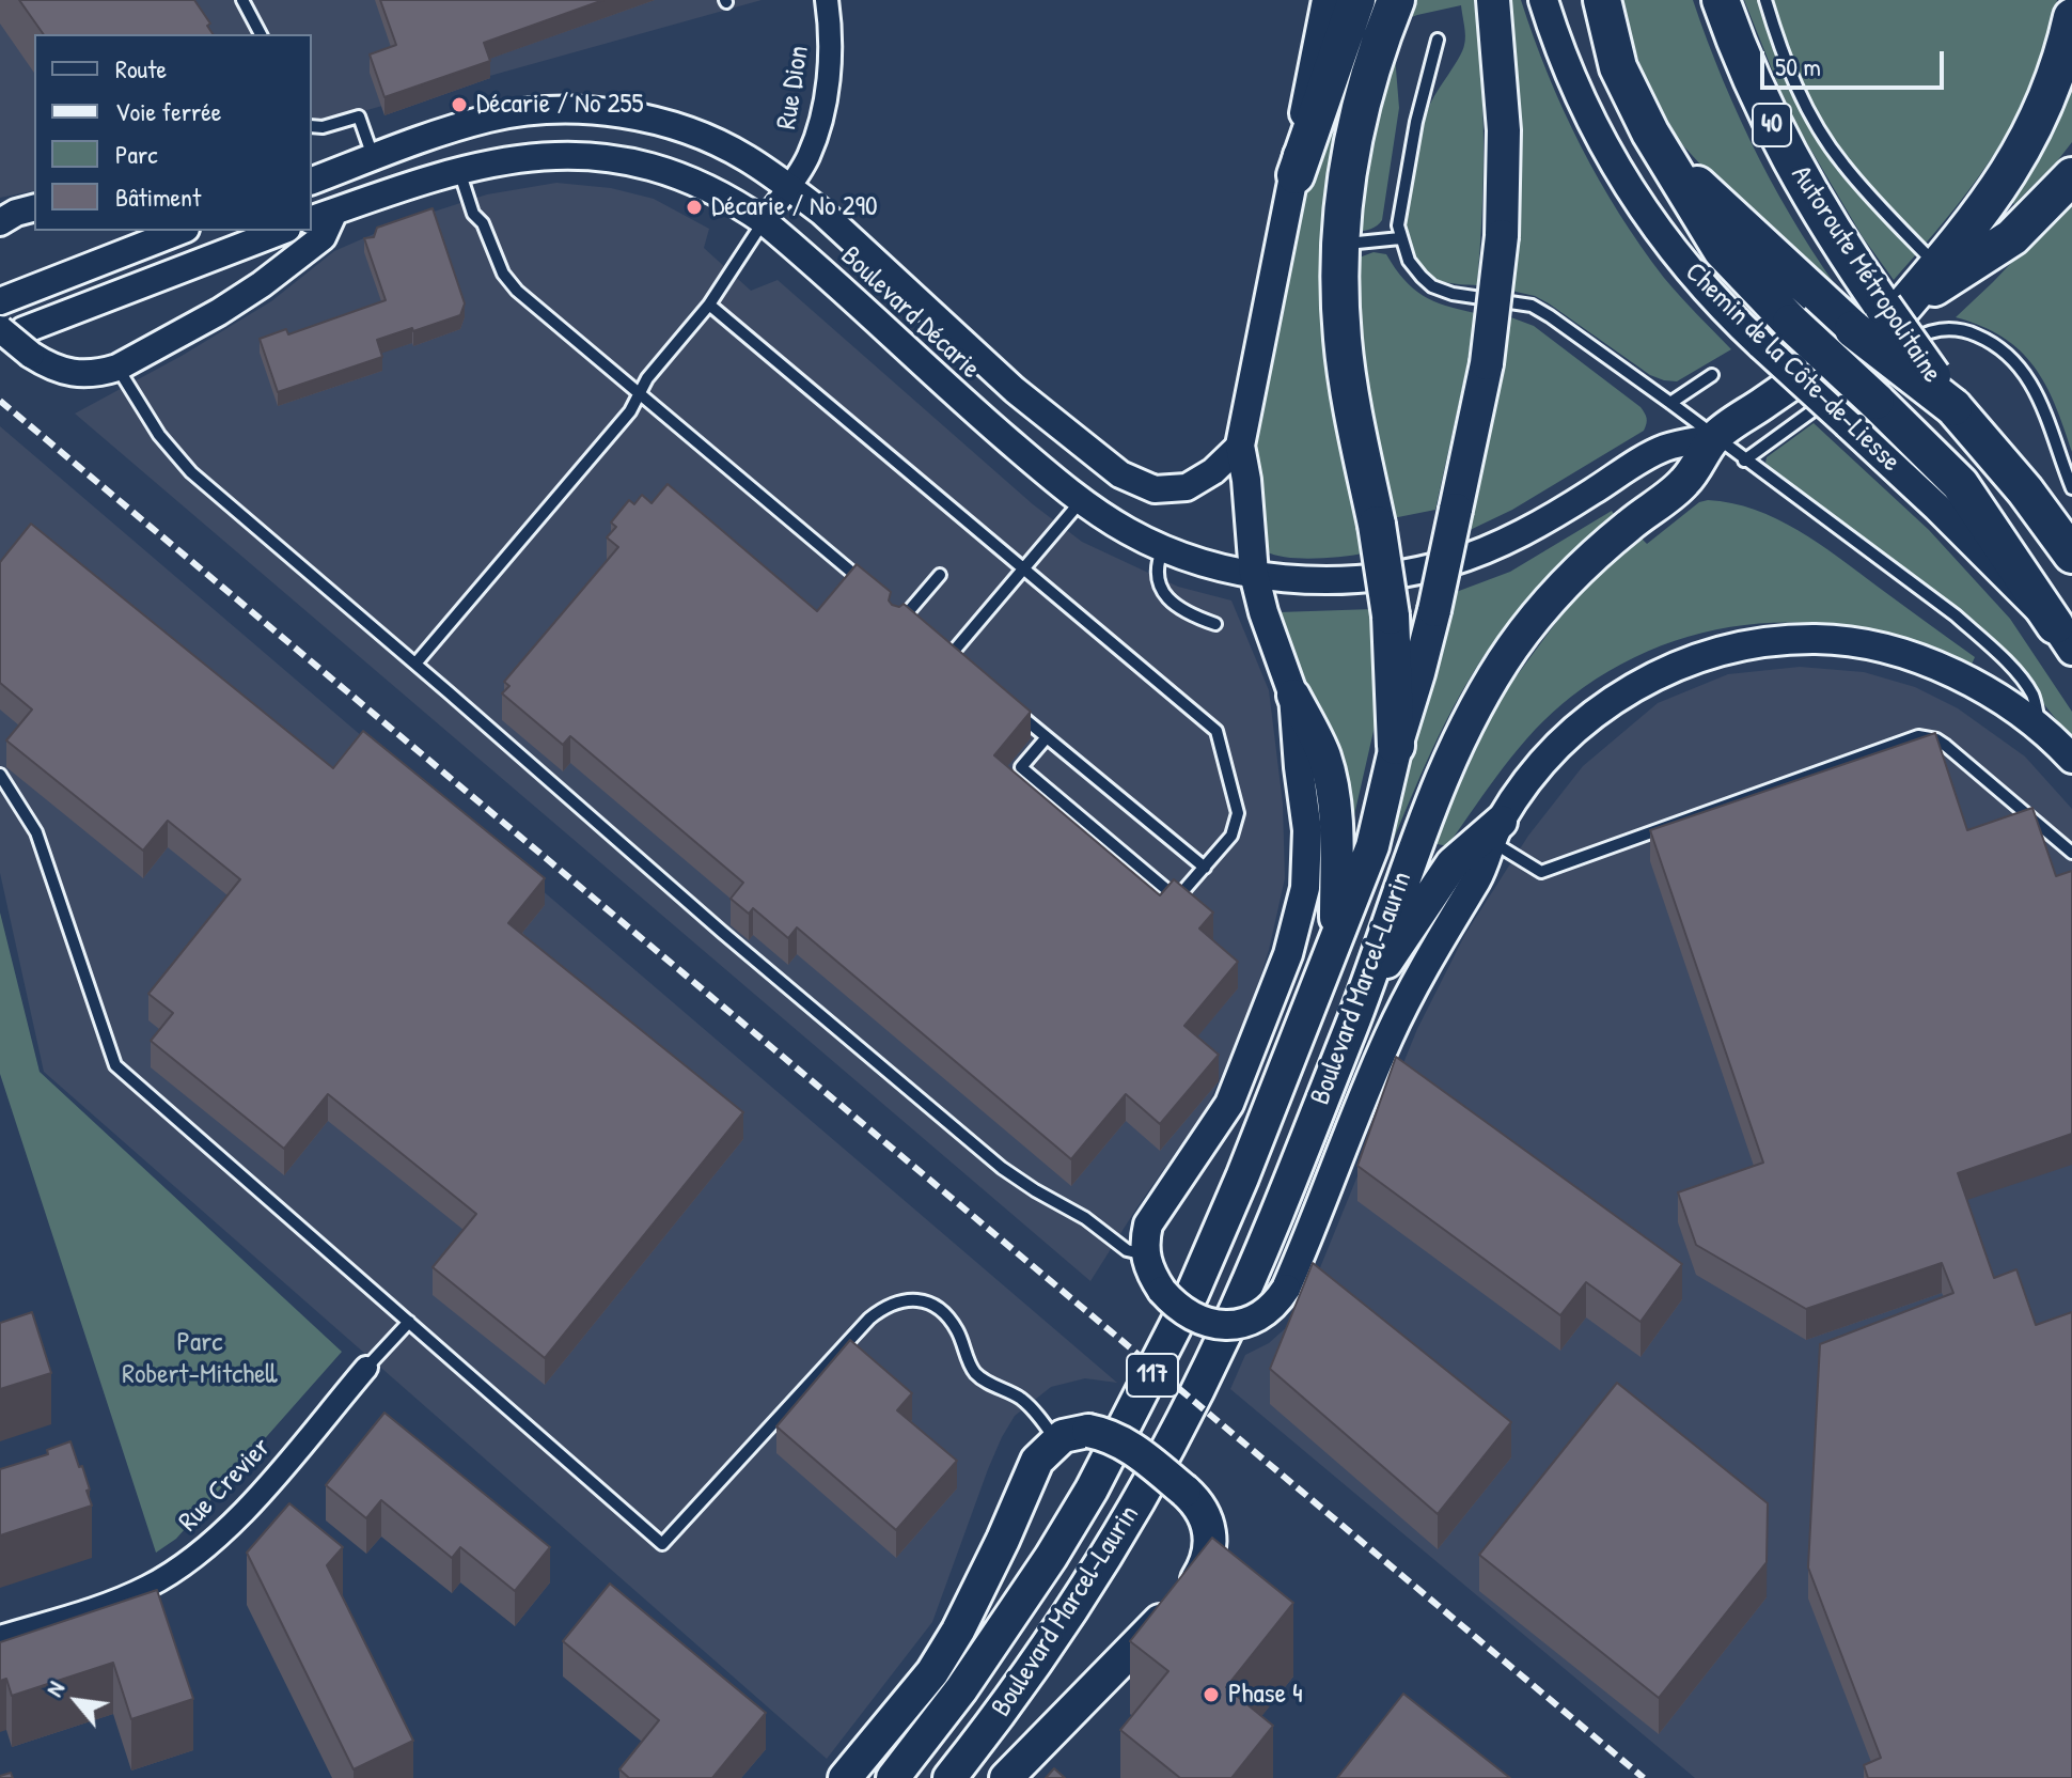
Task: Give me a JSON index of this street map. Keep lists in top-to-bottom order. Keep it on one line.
{"streets":{"highway":["40","Autoroute Métropolitaine"],"main road":["Chemin de la Côte-de-Liesse","Boulevard Marcel-Laurin","117"],"street":["Rue Dion","Boulevard Décarie","Rue Crevier"]},"crossings":[["Rue Dion","Boulevard Décarie"],["40","Autoroute Métropolitaine"],["Boulevard Décarie","Boulevard Marcel-Laurin"]],"parks":["Parc Robert-Mitchell"],"places":["Décarie / No 255","Décarie / No 290","Phase 4"],"legend":["Route","Voie ferrée","Parc","Bâtiment"],"scale_bar":"50 m","north":"top left"}
